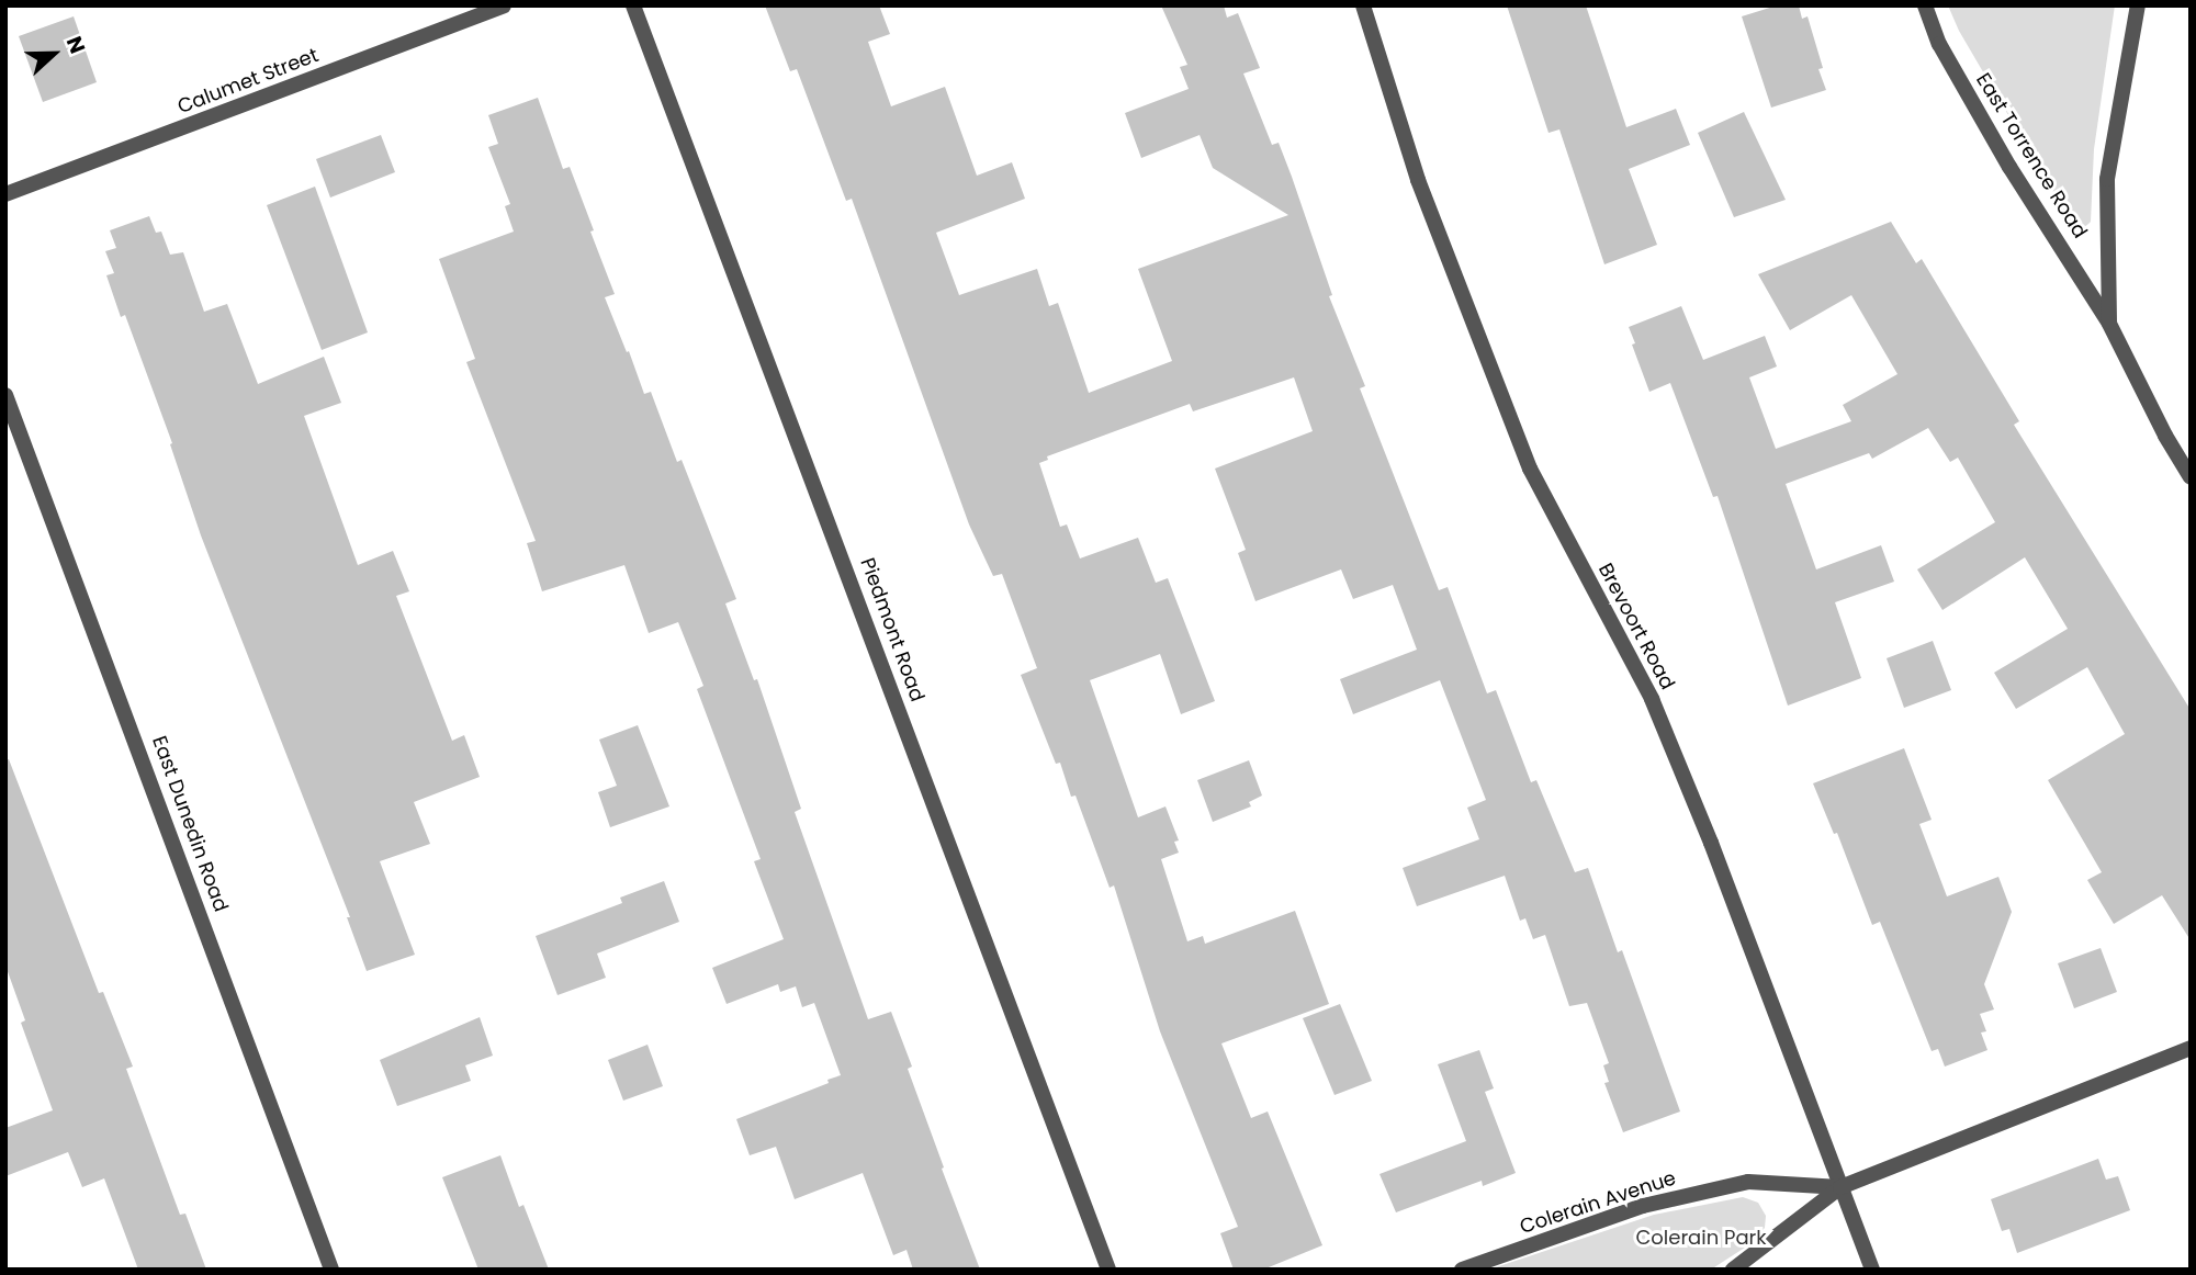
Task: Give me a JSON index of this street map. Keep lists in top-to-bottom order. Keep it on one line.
{"streets":{"street":["Calumet Street","East Torrence Road","Brevoort Road","Piedmont Road","East Dunedin Road","Colerain Avenue"]},"crossings":[["Brevoort Road","Colerain Avenue"]],"parks":["Colerain Park"],"north":"right"}
